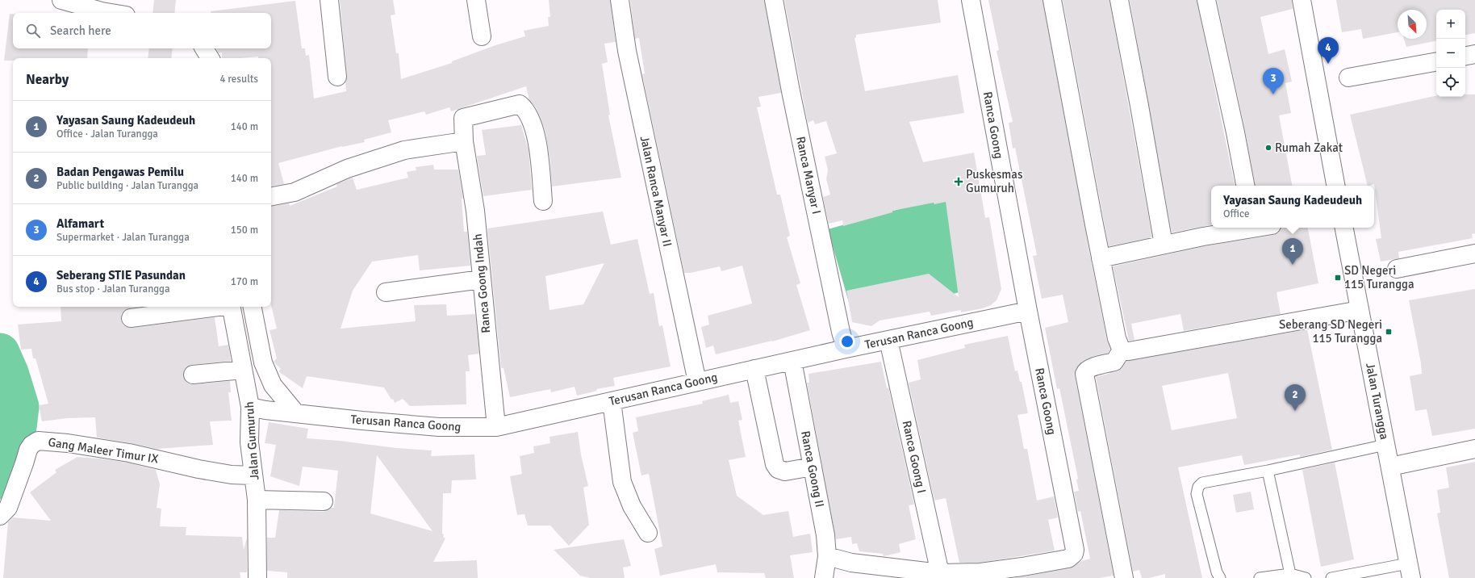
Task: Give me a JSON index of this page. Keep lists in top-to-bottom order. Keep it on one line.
{"streets":{"street":["Ranca Goong","Ranca Manyar I","Jalan Ranca Manyar II","Ranca Goong Indah","Terusan Ranca Goong","Jalan Turangga","Jalan Gumuruh","Gang Maleer Timur IX","Ranca Goong I","Ranca Goong II"]},"crossings":[["Ranca Goong","Terusan Ranca Goong"],["Ranca Goong","Ranca Goong I"],["Ranca Goong","Ranca Goong II"],["Ranca Manyar I","Terusan Ranca Goong"],["Jalan Ranca Manyar II","Terusan Ranca Goong"],["Ranca Goong Indah","Terusan Ranca Goong"],["Terusan Ranca Goong","Jalan Gumuruh"],["Terusan Ranca Goong","Ranca Goong I"],["Terusan Ranca Goong","Ranca Goong II"],["Jalan Gumuruh","Gang Maleer Timur IX"]],"places":{"other":["Rumah Zakat"],"health":["Puskesmas Gumuruh"],"transit":["SD Negeri 115 Turangga","Seberang SD Negeri 115 Turangga"]},"north":"bottom right","page":{"map_buttons":["+","−"],"search":"Search here","pins":["4","3","1","2"],"heading":["Nearby","4 results"],"list":[{"mark":"1","name":"Yayasan Saung Kadeudeuh","note":"Office · Jalan Turangga","value":"140 m"},{"mark":"2","name":"Badan Pengawas Pemilu","note":"Public building · Jalan Turangga","value":"140 m"},{"mark":"3","name":"Alfamart","note":"Supermarket · Jalan Turangga","value":"150 m"},{"mark":"4","name":"Seberang STIE Pasundan","note":"Bus stop · Jalan Turangga","value":"170 m"}],"popup":["Yayasan Saung Kadeudeuh","Office"]}}
